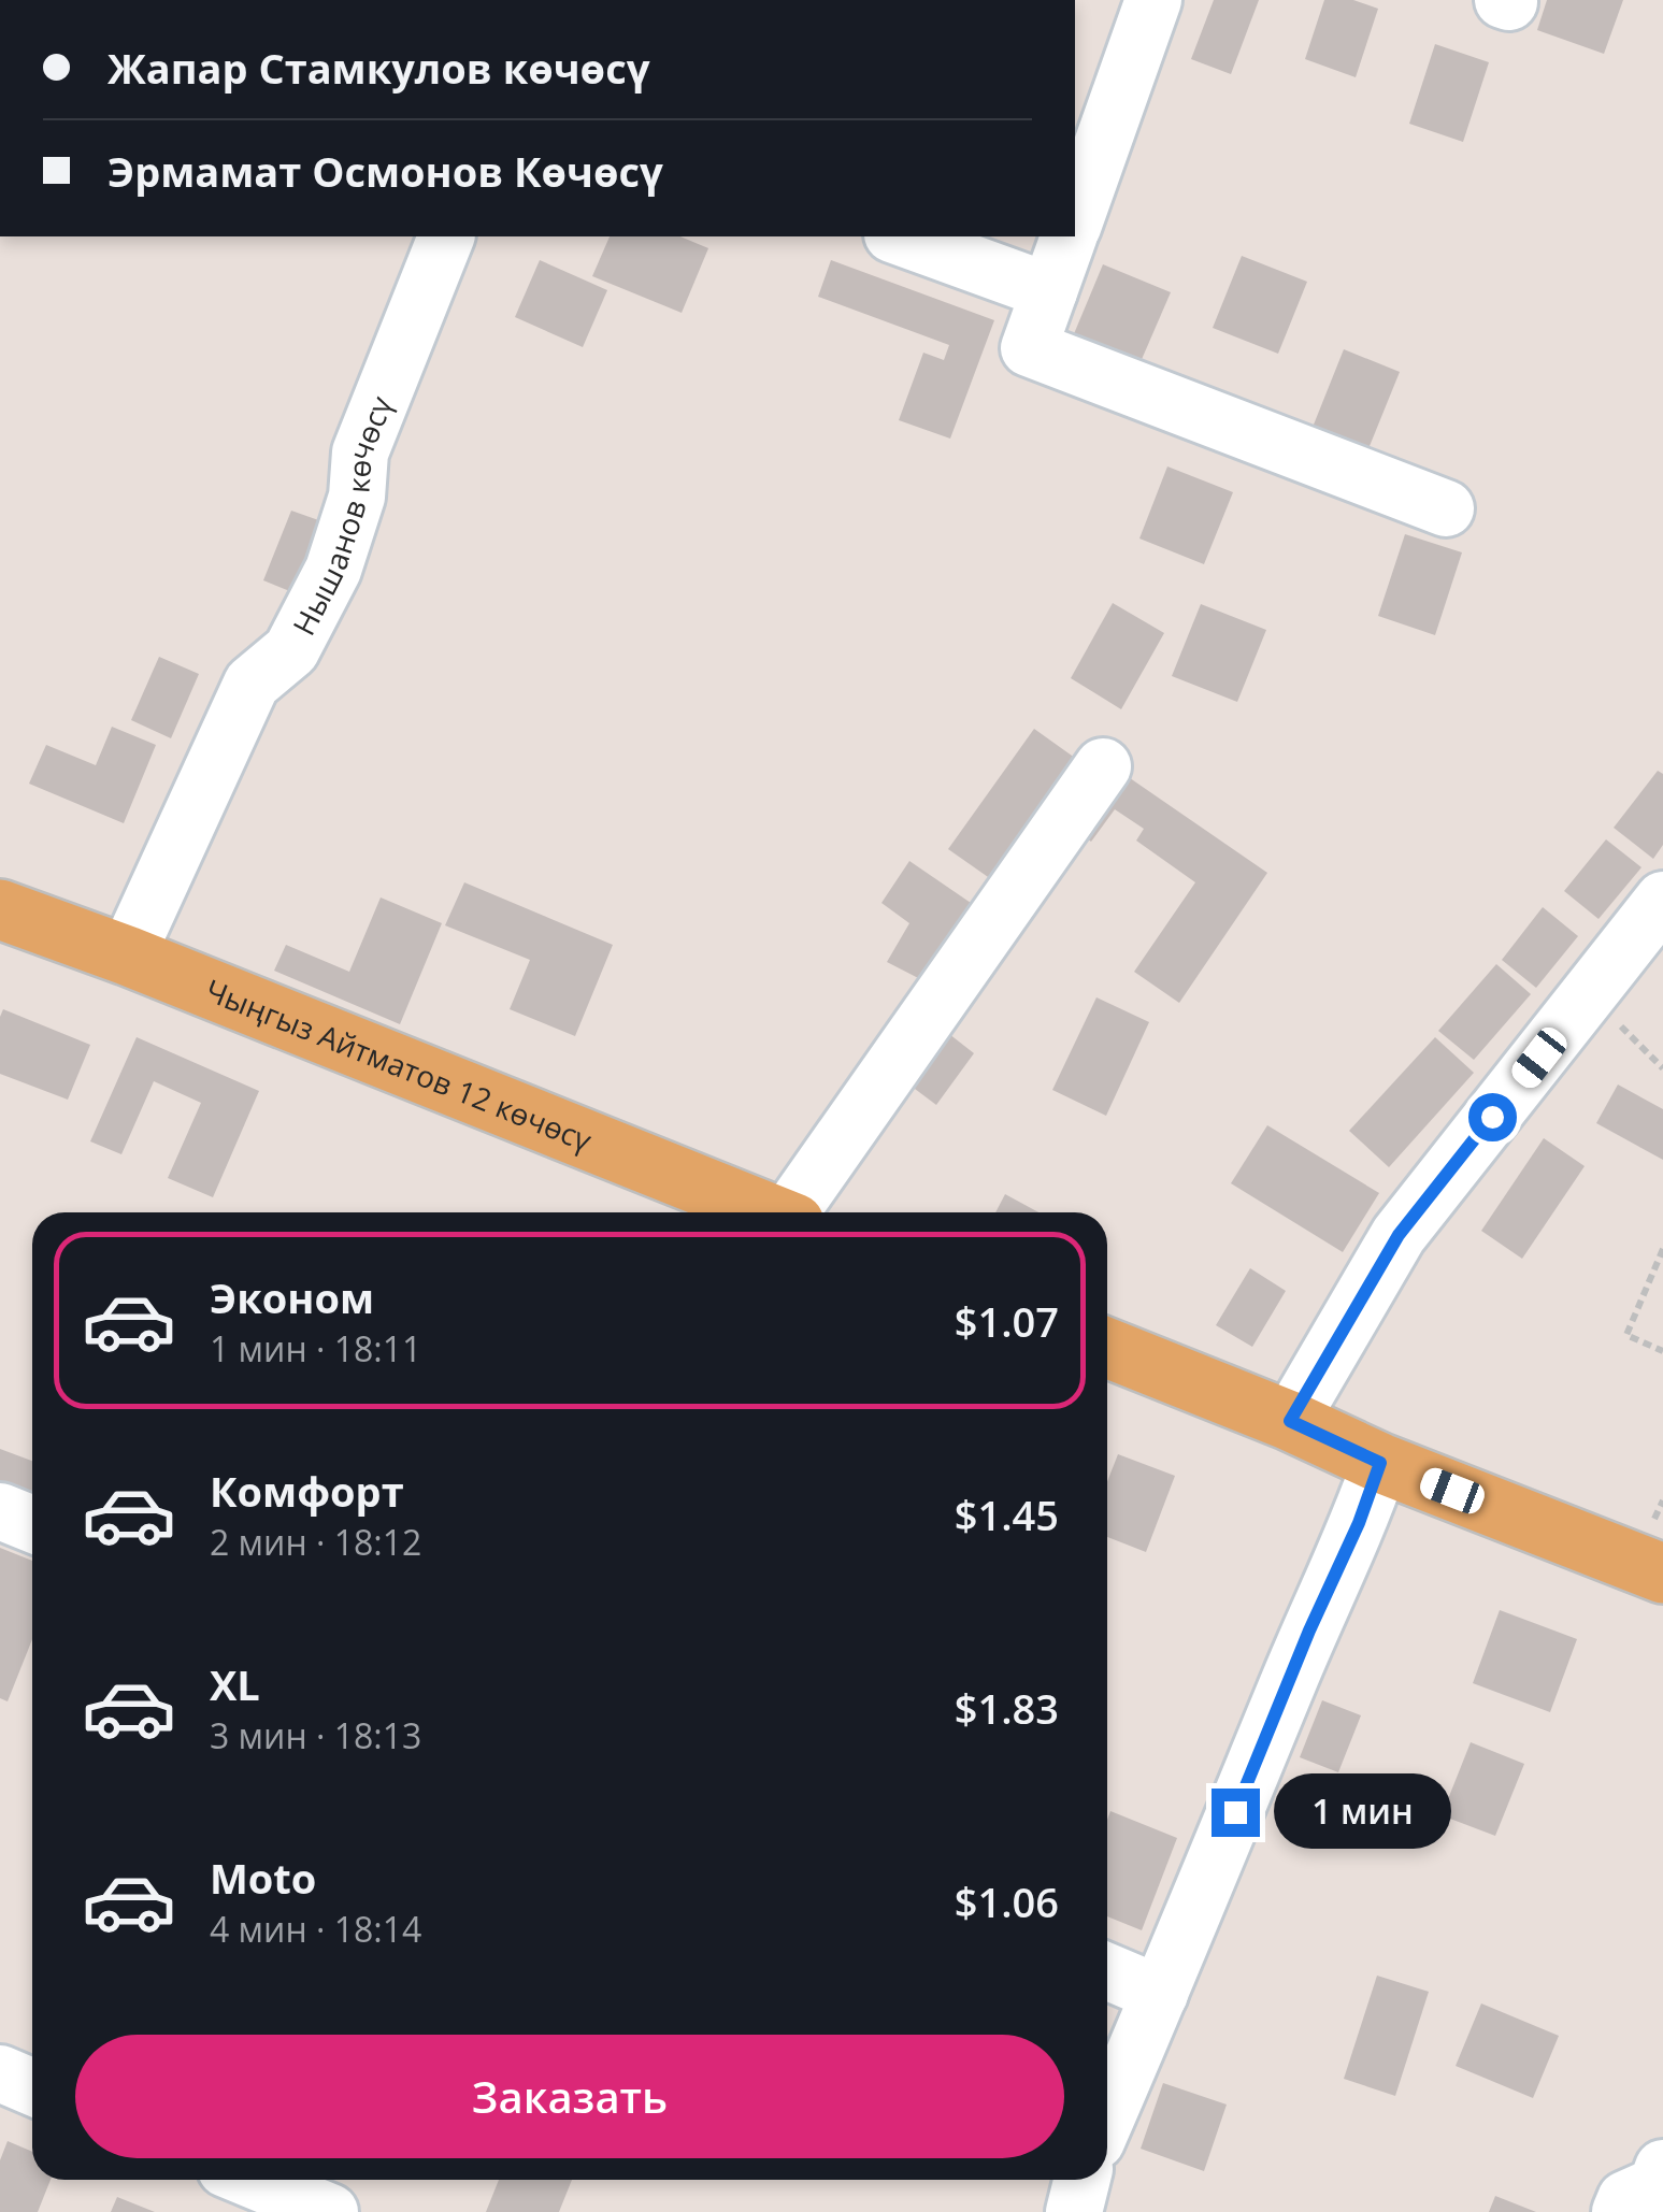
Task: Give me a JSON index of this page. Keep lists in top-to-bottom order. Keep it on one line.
{"streets":{"main road":["Чыңгыз Айтматов 12 көчөсү"],"street":["Нышанов көчөсү"]},"crossings":[["Нышанов көчөсү","Чыңгыз Айтматов 12 көчөсү"]],"page":{"banner":["Жапар Стамкулов көчөсү","Эрмамат Осмонов Көчөсү"],"list":[{"name":"Эконом","note":"1 мин · 18:11","value":"$1.07"},{"name":"Комфорт","note":"2 мин · 18:12","value":"$1.45"},{"name":"XL","note":"3 мин · 18:13","value":"$1.83"},{"name":"Moto","note":"4 мин · 18:14","value":"$1.06"}],"bubble":"1 мин","buttons":"Заказать"}}
